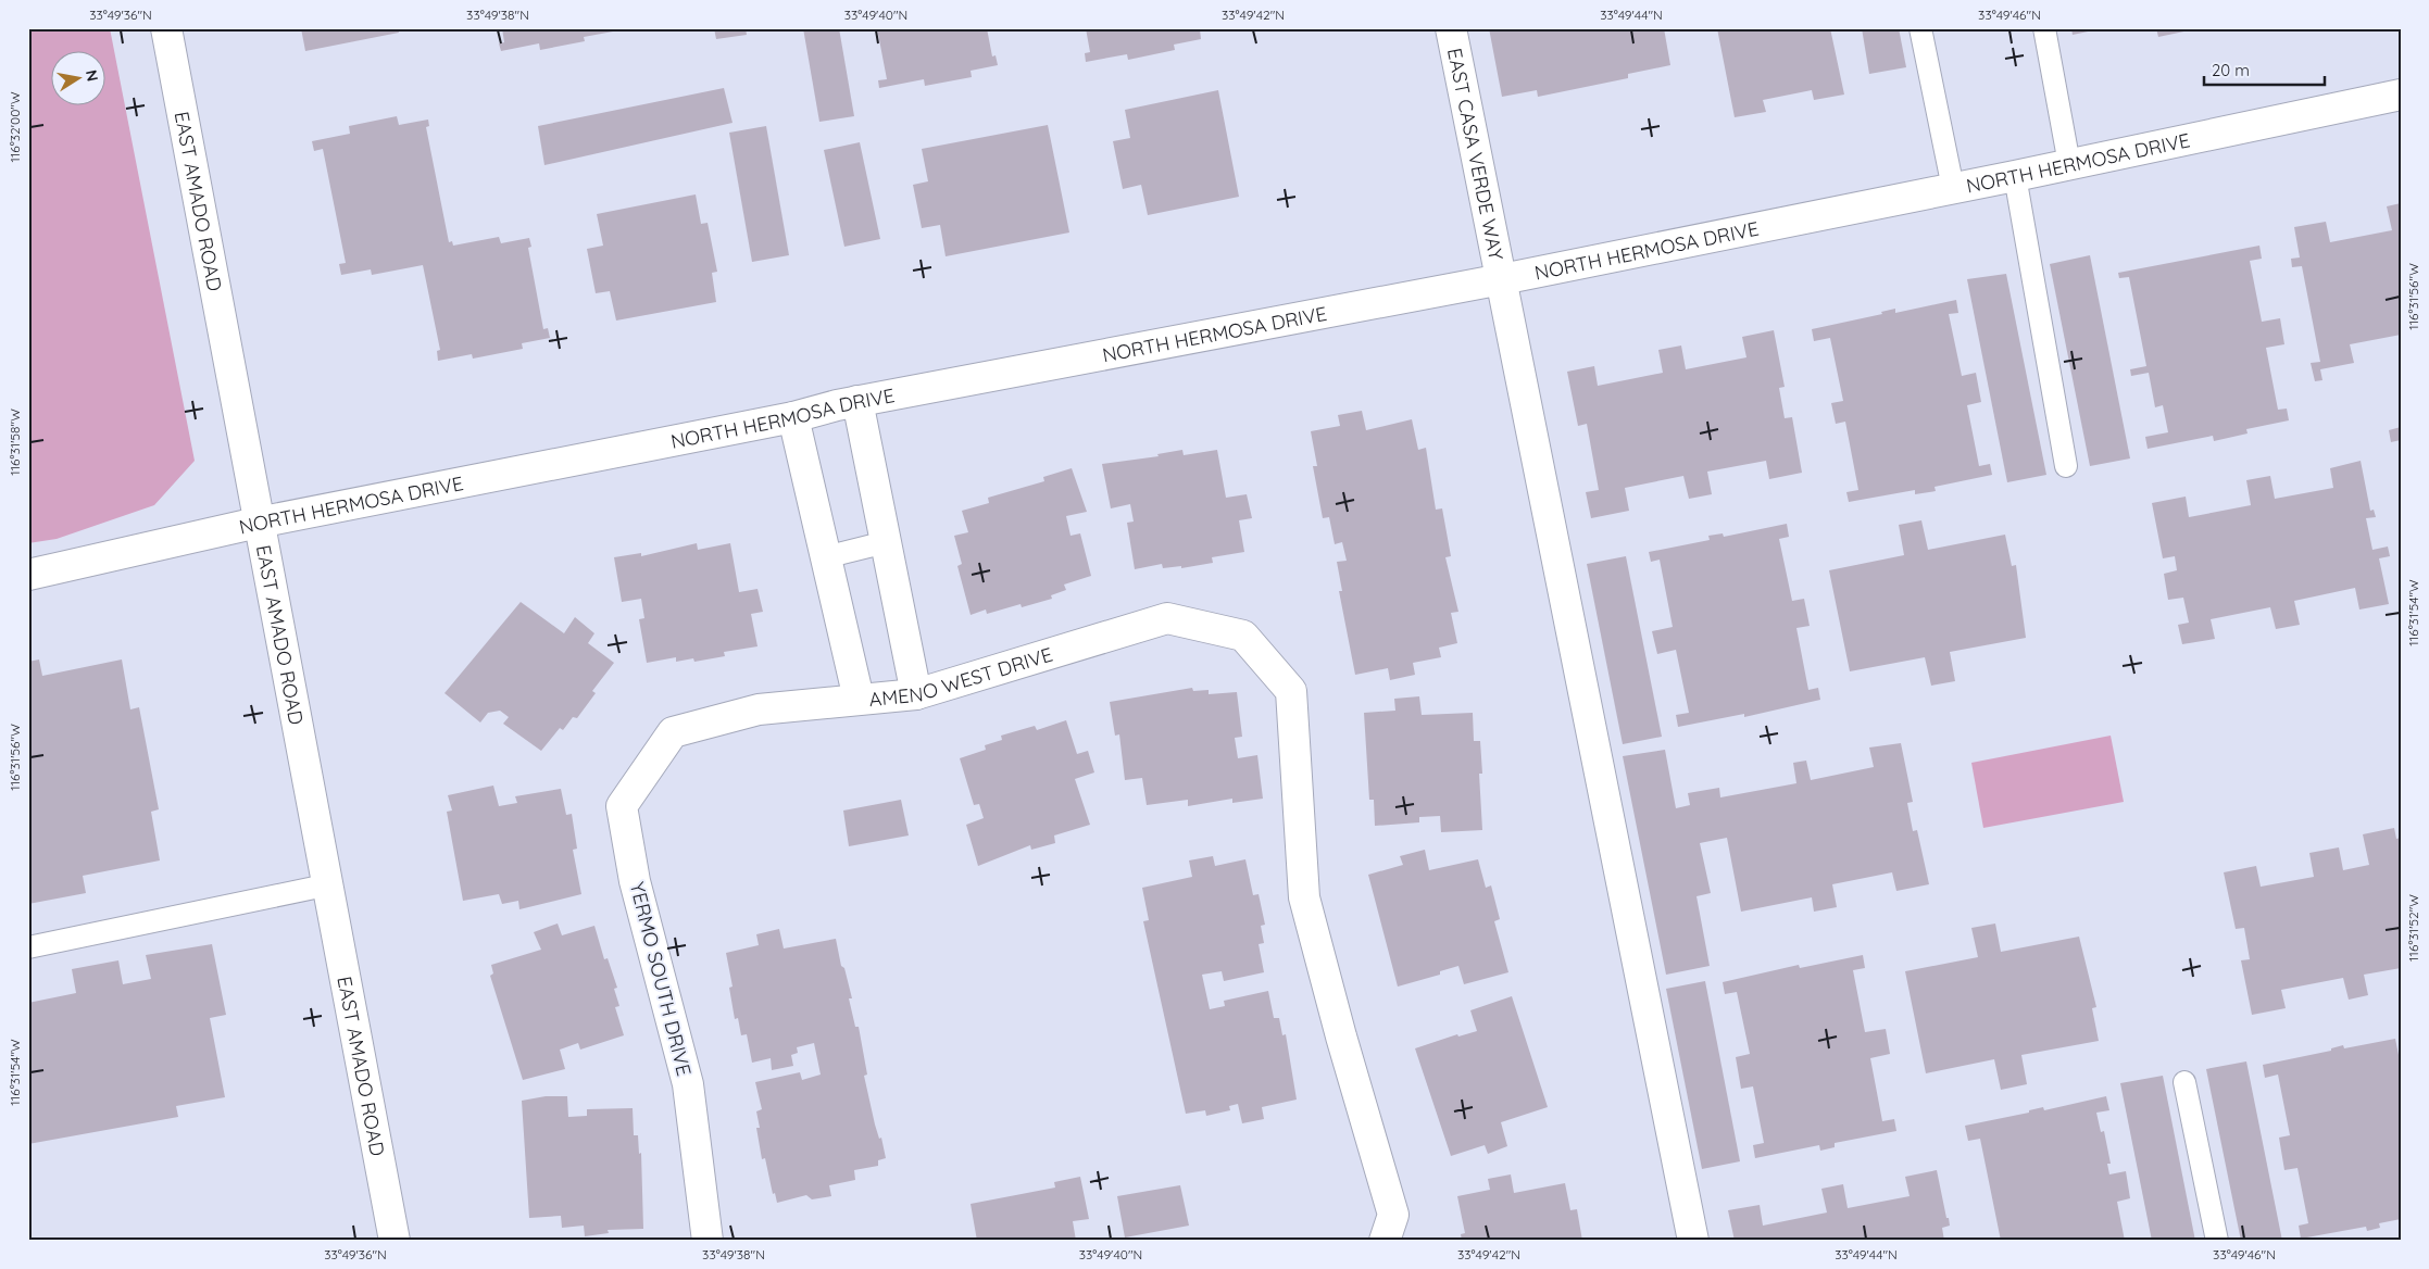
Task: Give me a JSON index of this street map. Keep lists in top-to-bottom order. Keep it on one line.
{"streets":{"street":["EAST CASA VERDE WAY","NORTH HERMOSA DRIVE","EAST AMADO ROAD","AMENO WEST DRIVE","YERMO SOUTH DRIVE"]},"crossings":[["EAST CASA VERDE WAY","NORTH HERMOSA DRIVE"],["NORTH HERMOSA DRIVE","EAST AMADO ROAD"],["AMENO WEST DRIVE","YERMO SOUTH DRIVE"]],"scale_bar":"20 m","north":"right","coordinates":["33°49'36\"N","33°49'38\"N","33°49'40\"N","33°49'42\"N","33°49'44\"N","33°49'46\"N","116°32'00\"W","116°31'56\"W","116°31'58\"W","116°31'54\"W","116°31'52\"W"]}
